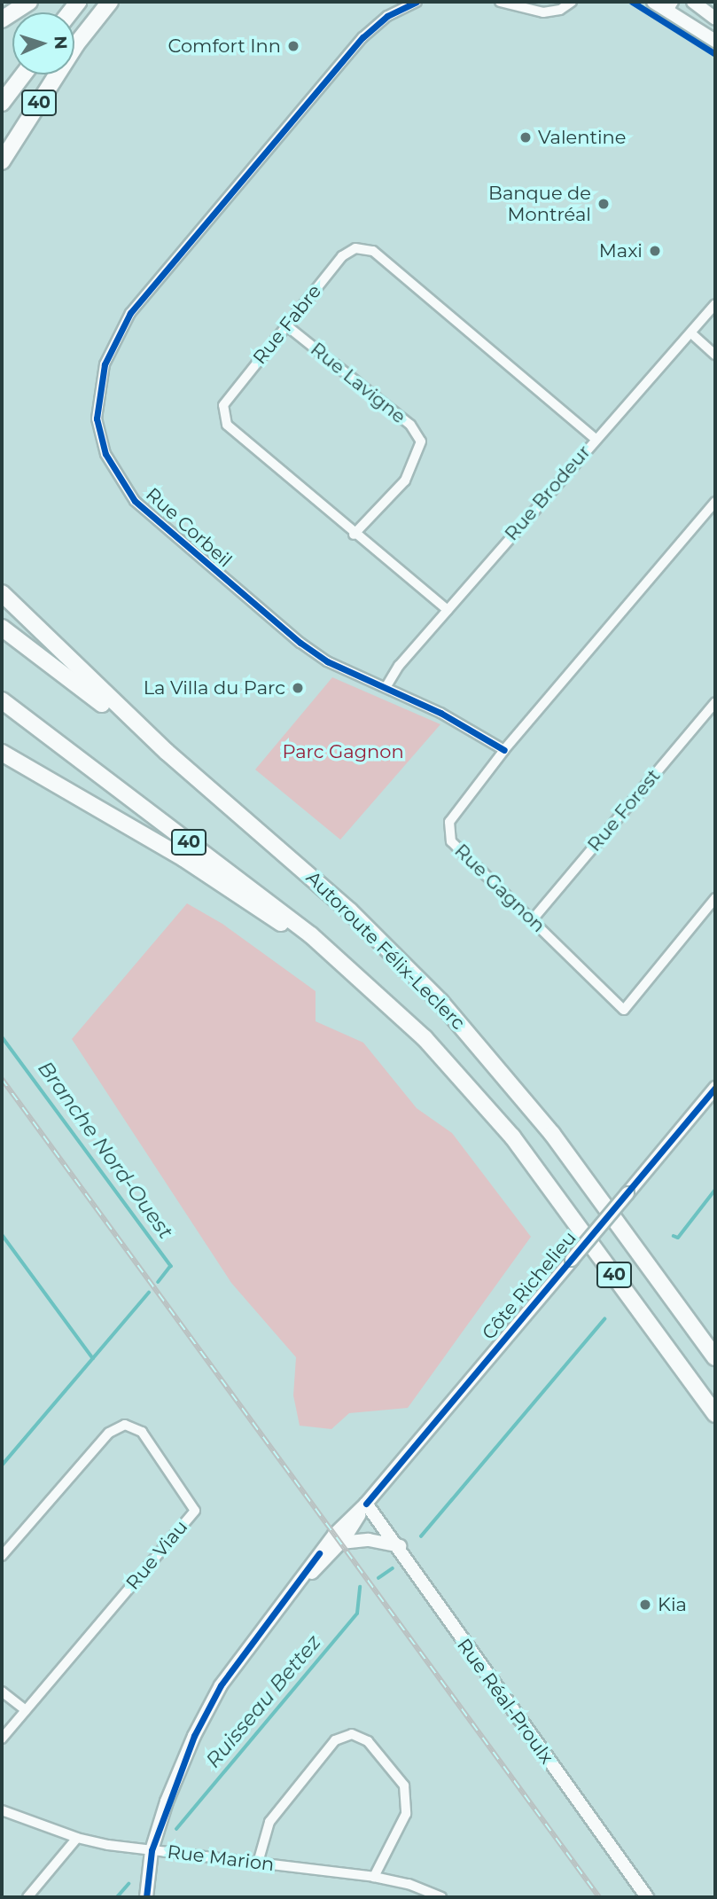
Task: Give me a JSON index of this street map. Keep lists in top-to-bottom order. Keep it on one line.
{"streets":{"highway":["40","Autoroute Félix-Leclerc"],"street":["Rue Fabre","Rue Lavigne","Rue Brodeur","Rue Corbeil","Rue Forest","Rue Gagnon","Côte Richelieu","Rue Viau","Rue Réal-Proulx","Rue Marion"]},"crossings":[["Rue Fabre","Rue Lavigne"],["Rue Fabre","Rue Brodeur"],["Rue Brodeur","Rue Corbeil"],["Rue Corbeil","Rue Gagnon"],["Rue Forest","Rue Gagnon"],["Côte Richelieu","Rue Réal-Proulx"],["Côte Richelieu","Rue Marion"]],"water":["Branche Nord-Ouest","Ruisseau Bettez"],"parks":["Parc Gagnon"],"places":["Comfort Inn","Valentine","Banque de Montréal","Maxi","La Villa du Parc","Kia"],"north":"right"}
